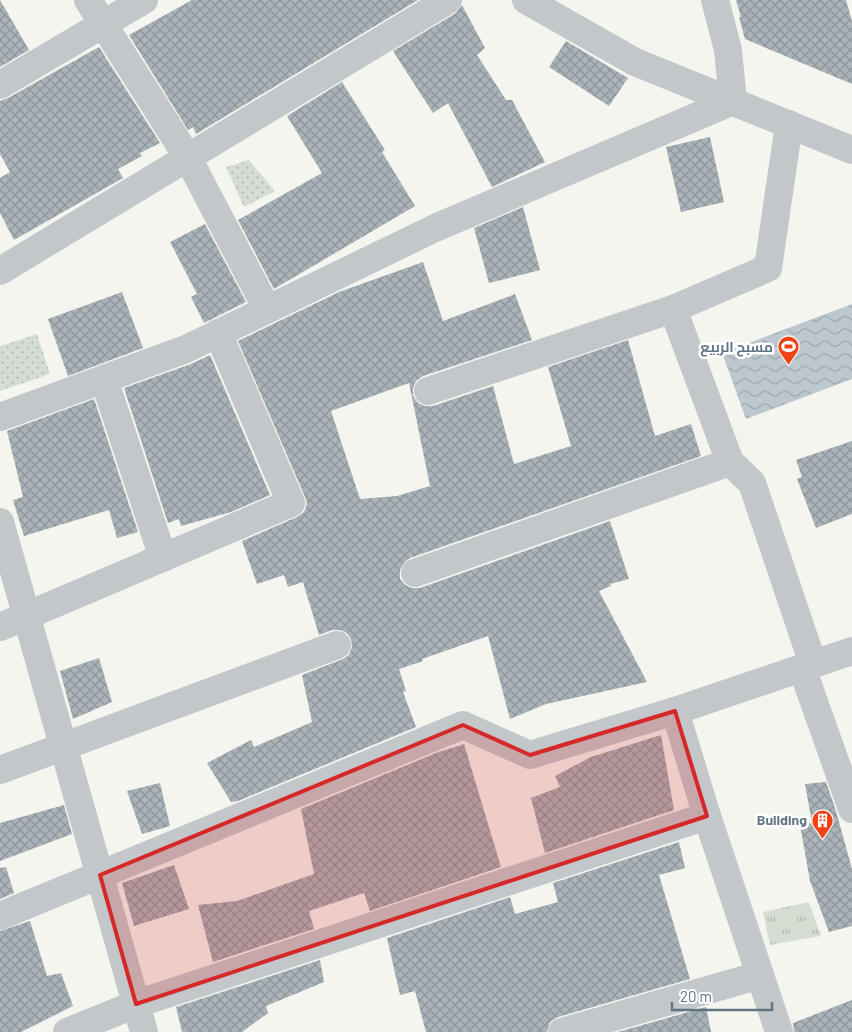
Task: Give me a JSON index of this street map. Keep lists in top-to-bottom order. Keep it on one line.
{"places":{"sports":["مسبح الربيع"],"building":["Buliding"]},"scale_bar":"20 m"}
